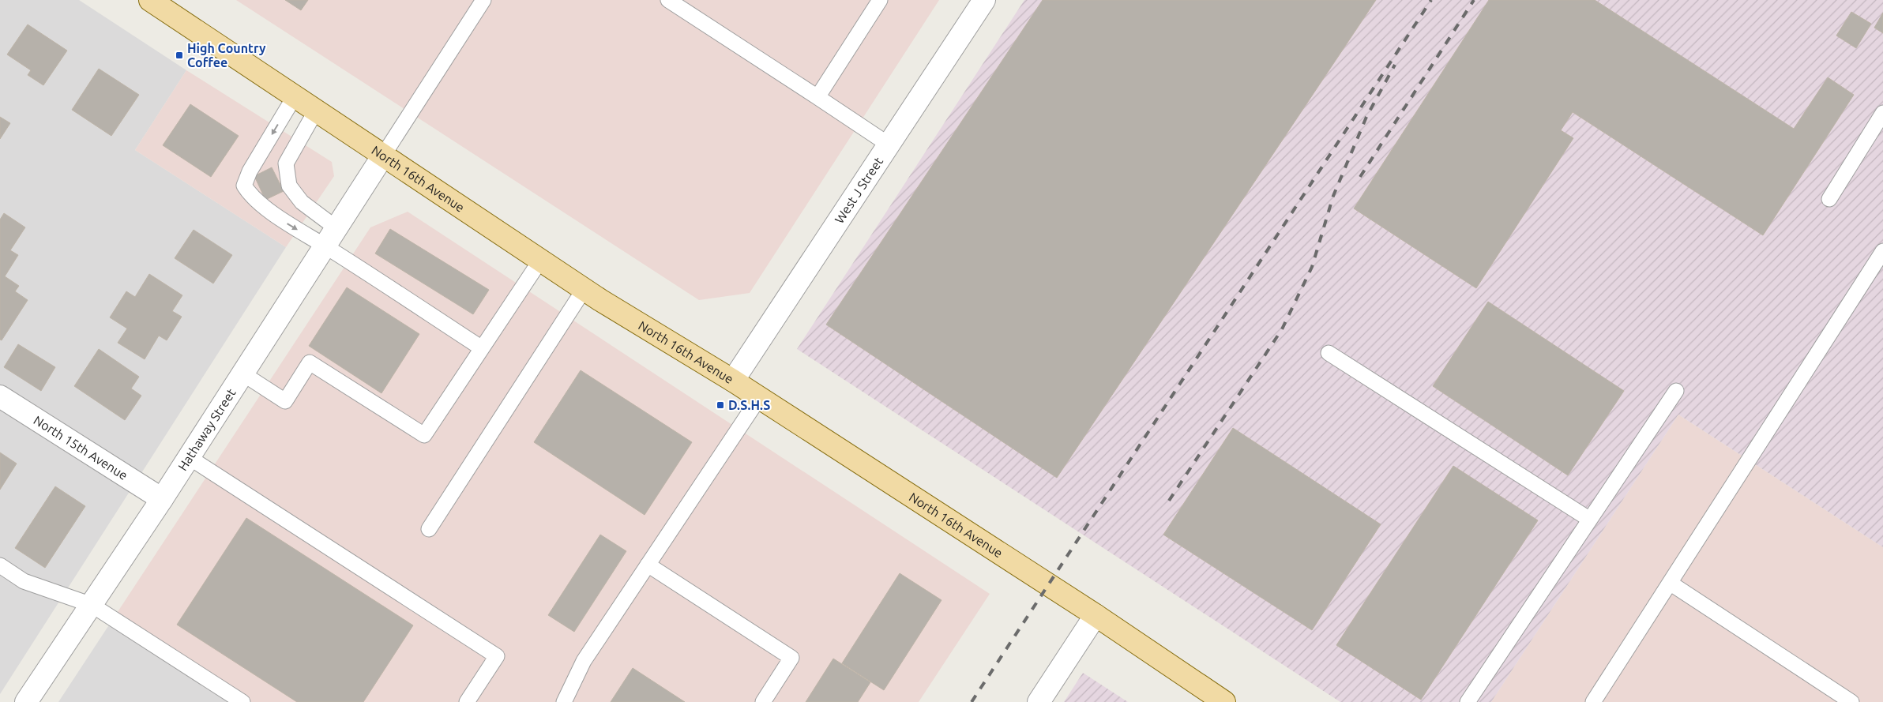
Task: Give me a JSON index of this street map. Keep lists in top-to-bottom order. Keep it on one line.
{"streets":{"main road":["North 16th Avenue"],"street":["West J Street","Hathaway Street","North 15th Avenue"]},"crossings":[["North 16th Avenue","West J Street"],["North 16th Avenue","Hathaway Street"],["Hathaway Street","North 15th Avenue"]],"places":{"transit":["High Country Coffee","D.S.H.S"]}}
